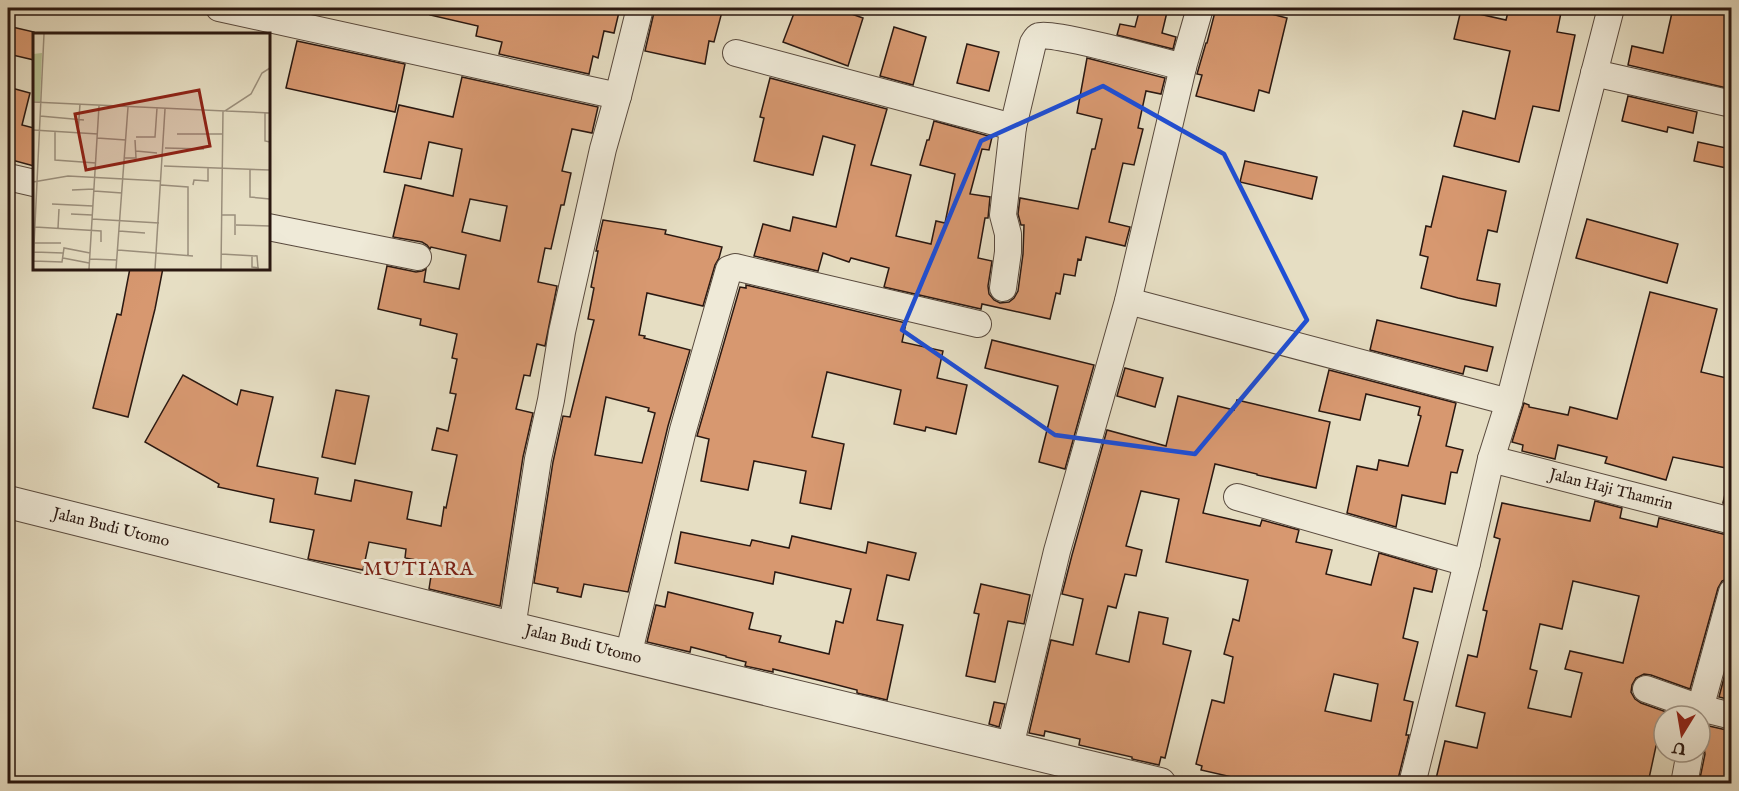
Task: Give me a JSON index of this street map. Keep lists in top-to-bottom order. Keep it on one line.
{"streets":{"street":["Jalan Haji Thamrin","Jalan Budi Utomo"]},"districts":["MUTIARA"],"north":"bottom"}
